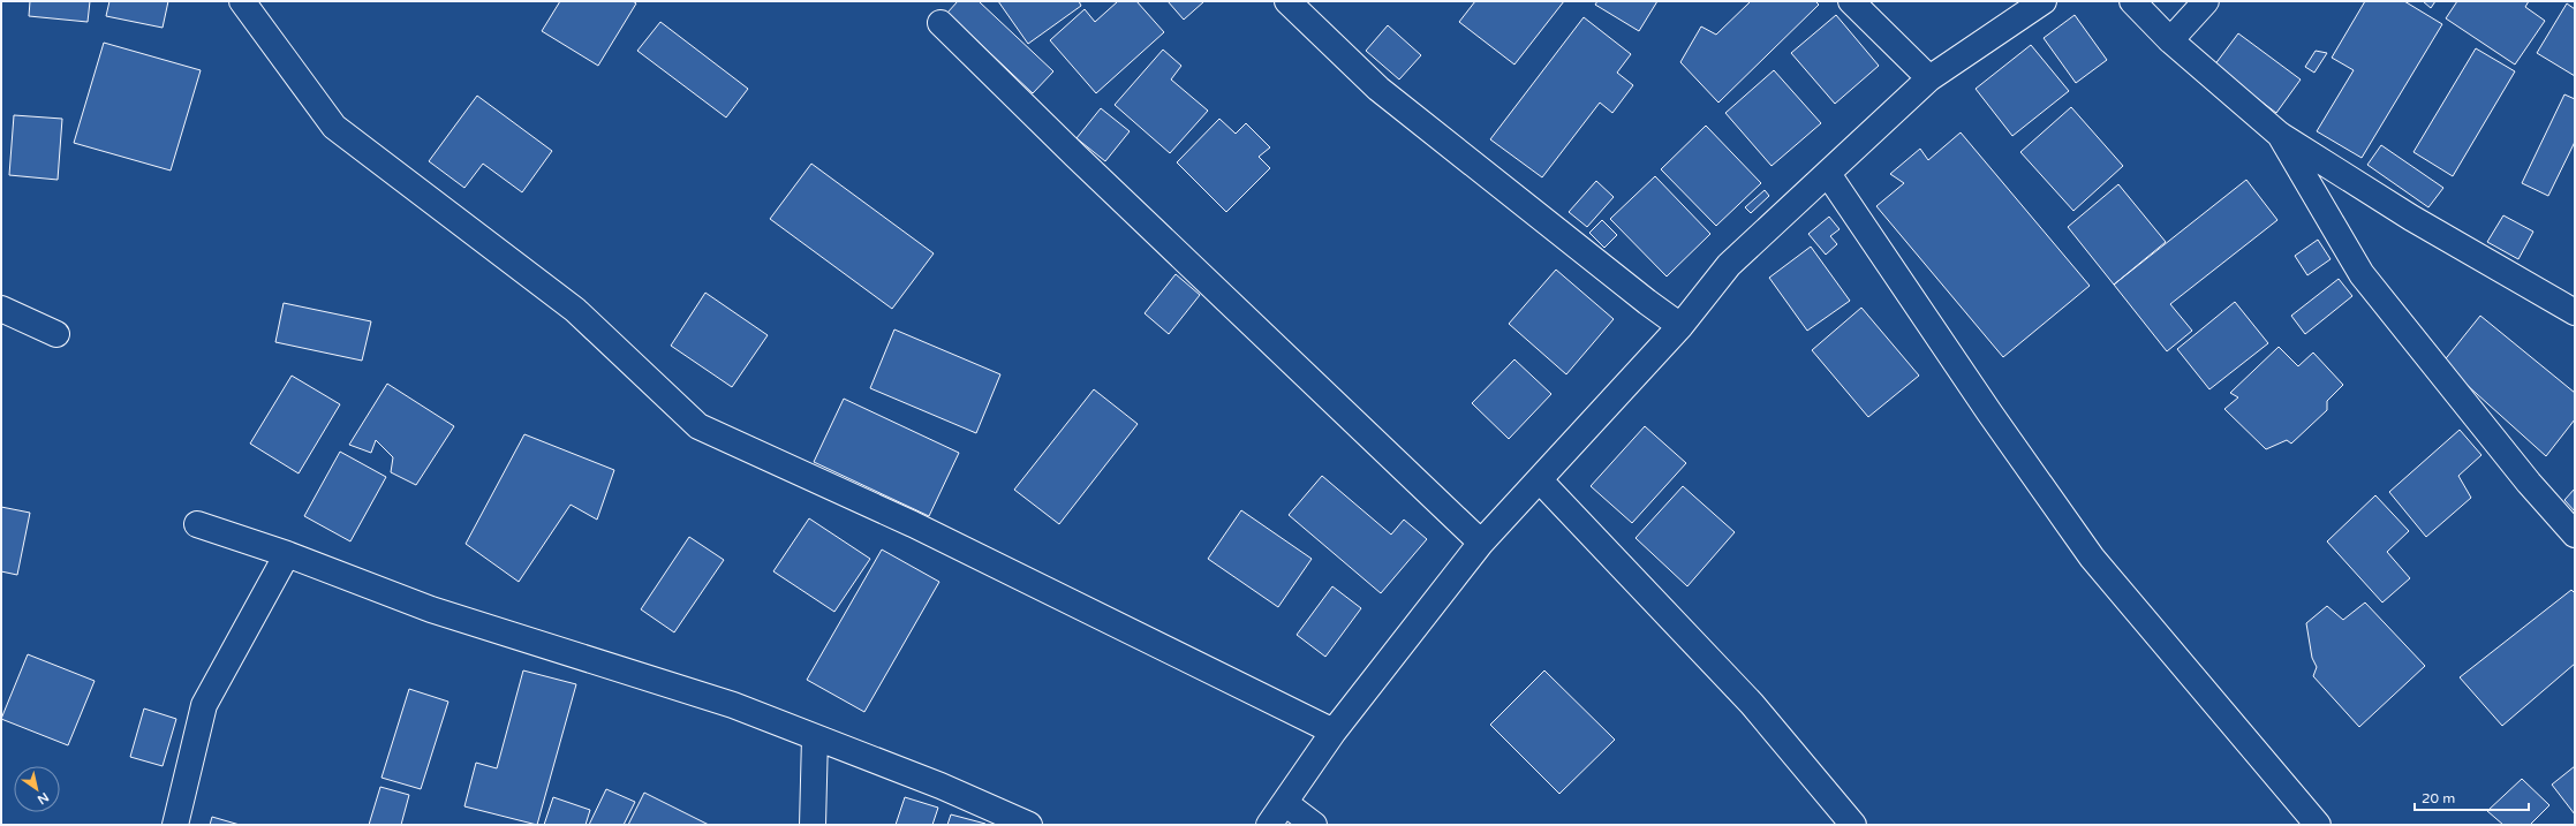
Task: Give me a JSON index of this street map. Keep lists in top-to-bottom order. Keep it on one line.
{"scale_bar":"20 m","north":"bottom right"}
